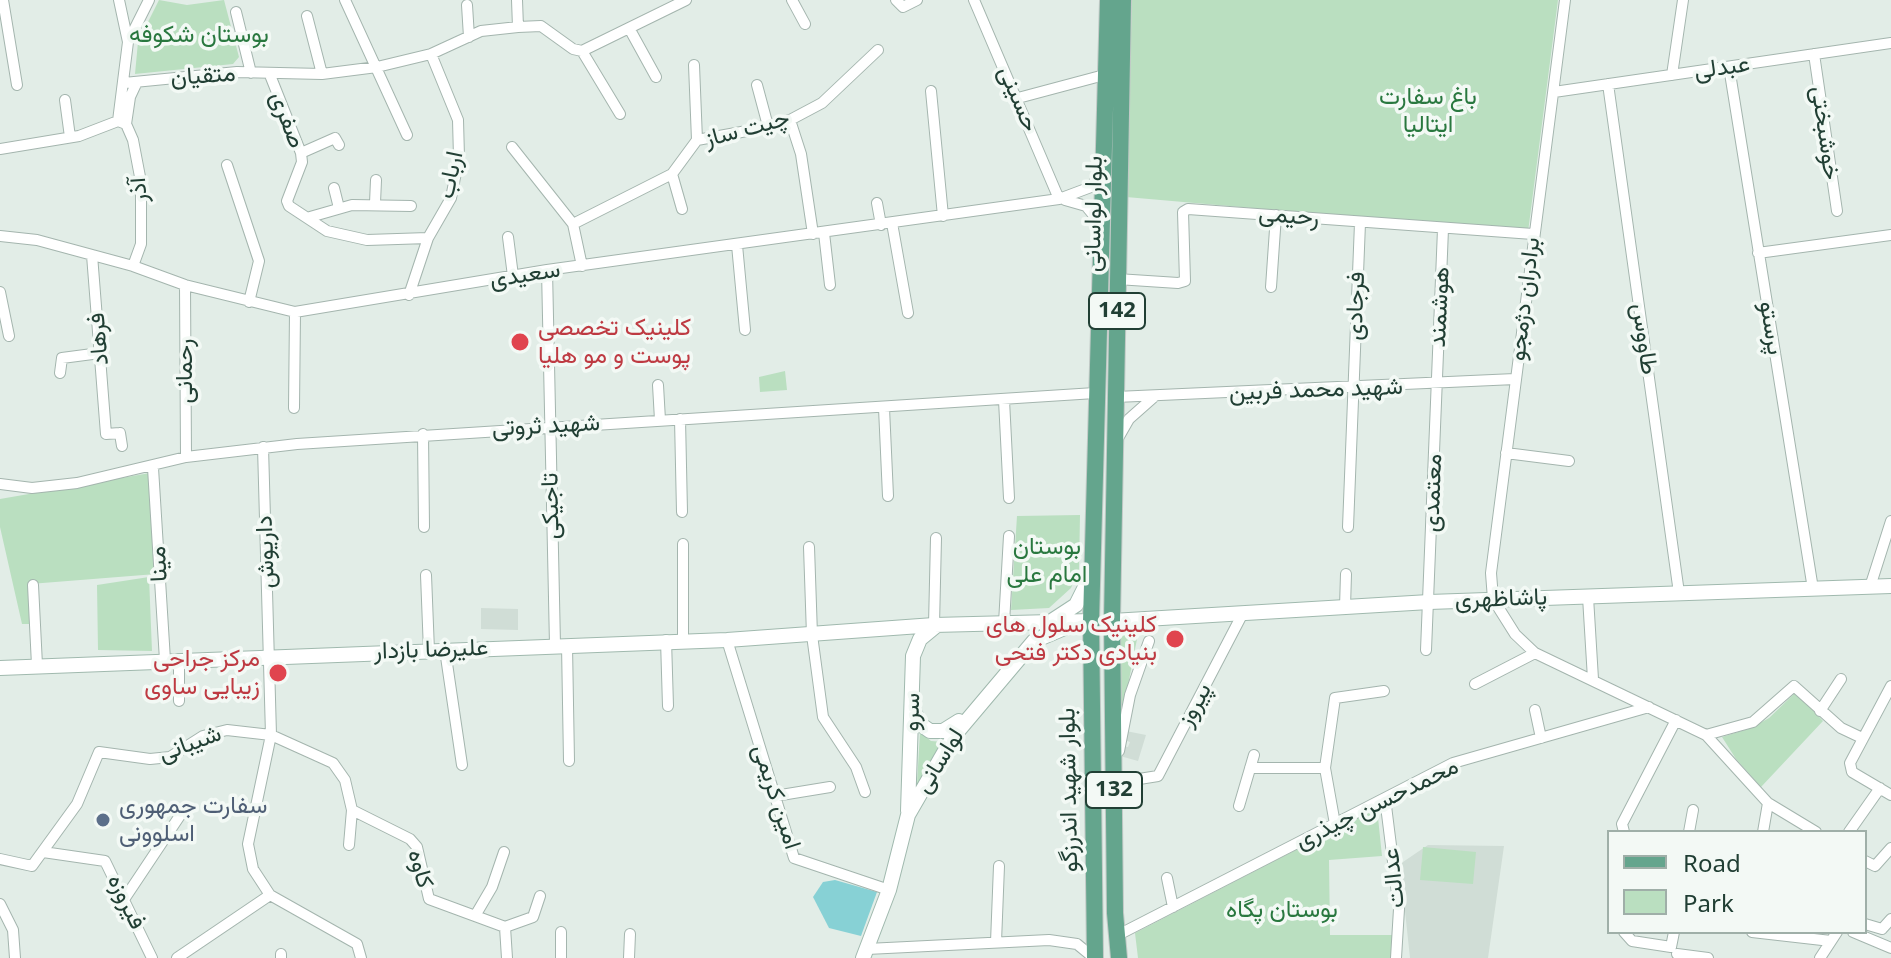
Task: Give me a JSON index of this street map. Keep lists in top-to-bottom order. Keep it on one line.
{"streets":{"main road":["بلوار لواسانی","142","پاشاظهری","علیرضا بازدار","سرو","لواسانی","بلوار شهید اندرزگو","132"],"street":["عبدلی","متقیان","حسینی","صفری","چیت ساز","خوشبختی","ارباب","آذر","رحیمی","سعیدی","برادران دژمجو","فرجادی","هوشمند","پرستو","فرهاد","طاووس","رحمانی","شهید محمد فربین","شهید ثروتی","معتمدی","تاجیکی","داریوش","مینا","پیروز","شیبانی","امین کریمی","محمدحسن چیذری","کاوه","عدالت","فیروزه"]},"crossings":[["عبدلی","خوشبختی"],["عبدلی","برادران دژمجو"],["عبدلی","پرستو"],["عبدلی","طاووس"],["متقیان","صفری"],["متقیان","ارباب"],["حسینی","سعیدی"],["صفری","ارباب"],["ارباب","سعیدی"],["آذر","سعیدی"],["بلوار لواسانی","رحیمی"],["بلوار لواسانی","شهید محمد فربین"],["بلوار لواسانی","پاشاظهری"],["بلوار لواسانی","بلوار شهید اندرزگو"],["رحیمی","برادران دژمجو"],["رحیمی","فرجادی"],["رحیمی","هوشمند"],["سعیدی","142"],["سعیدی","فرهاد"],["سعیدی","رحمانی"],["سعیدی","تاجیکی"],["برادران دژمجو","شهید محمد فربین"],["برادران دژمجو","پاشاظهری"],["فرجادی","شهید محمد فربین"],["هوشمند","شهید محمد فربین"],["هوشمند","معتمدی"],["142","شهید ثروتی"],["142","علیرضا بازدار"],["142","لواسانی"],["142","بلوار شهید اندرزگو"],["پرستو","پاشاظهری"],["طاووس","پاشاظهری"],["رحمانی","شهید ثروتی"],["شهید محمد فربین","معتمدی"],["شهید ثروتی","تاجیکی"],["شهید ثروتی","داریوش"],["شهید ثروتی","مینا"],["معتمدی","پاشاظهری"],["تاجیکی","علیرضا بازدار"],["داریوش","علیرضا بازدار"],["مینا","علیرضا بازدار"],["پاشاظهری","پیروز"],["پاشاظهری","بلوار شهید اندرزگو"],["علیرضا بازدار","سرو"],["علیرضا بازدار","لواسانی"],["علیرضا بازدار","بلوار شهید اندرزگو"],["علیرضا بازدار","امین کریمی"],["سرو","لواسانی"],["شیبانی","فیروزه"],["لواسانی","بلوار شهید اندرزگو"],["لواسانی","امین کریمی"],["بلوار شهید اندرزگو","محمدحسن چیذری"],["محمدحسن چیذری","عدالت"]],"parks":["بوستان شکوفه","باغ سفارت ایتالیا","بوستان امام علی","بوستان پگاه"],"places":["کلینیک تخصصی پوست و مو هلیا","کلینیک سلول های بنیادی دکتر فتحی","مرکز جراحی زیبایی ساوی","سفارت جمهوری اسلوونی"],"legend":["Road","Park"]}
